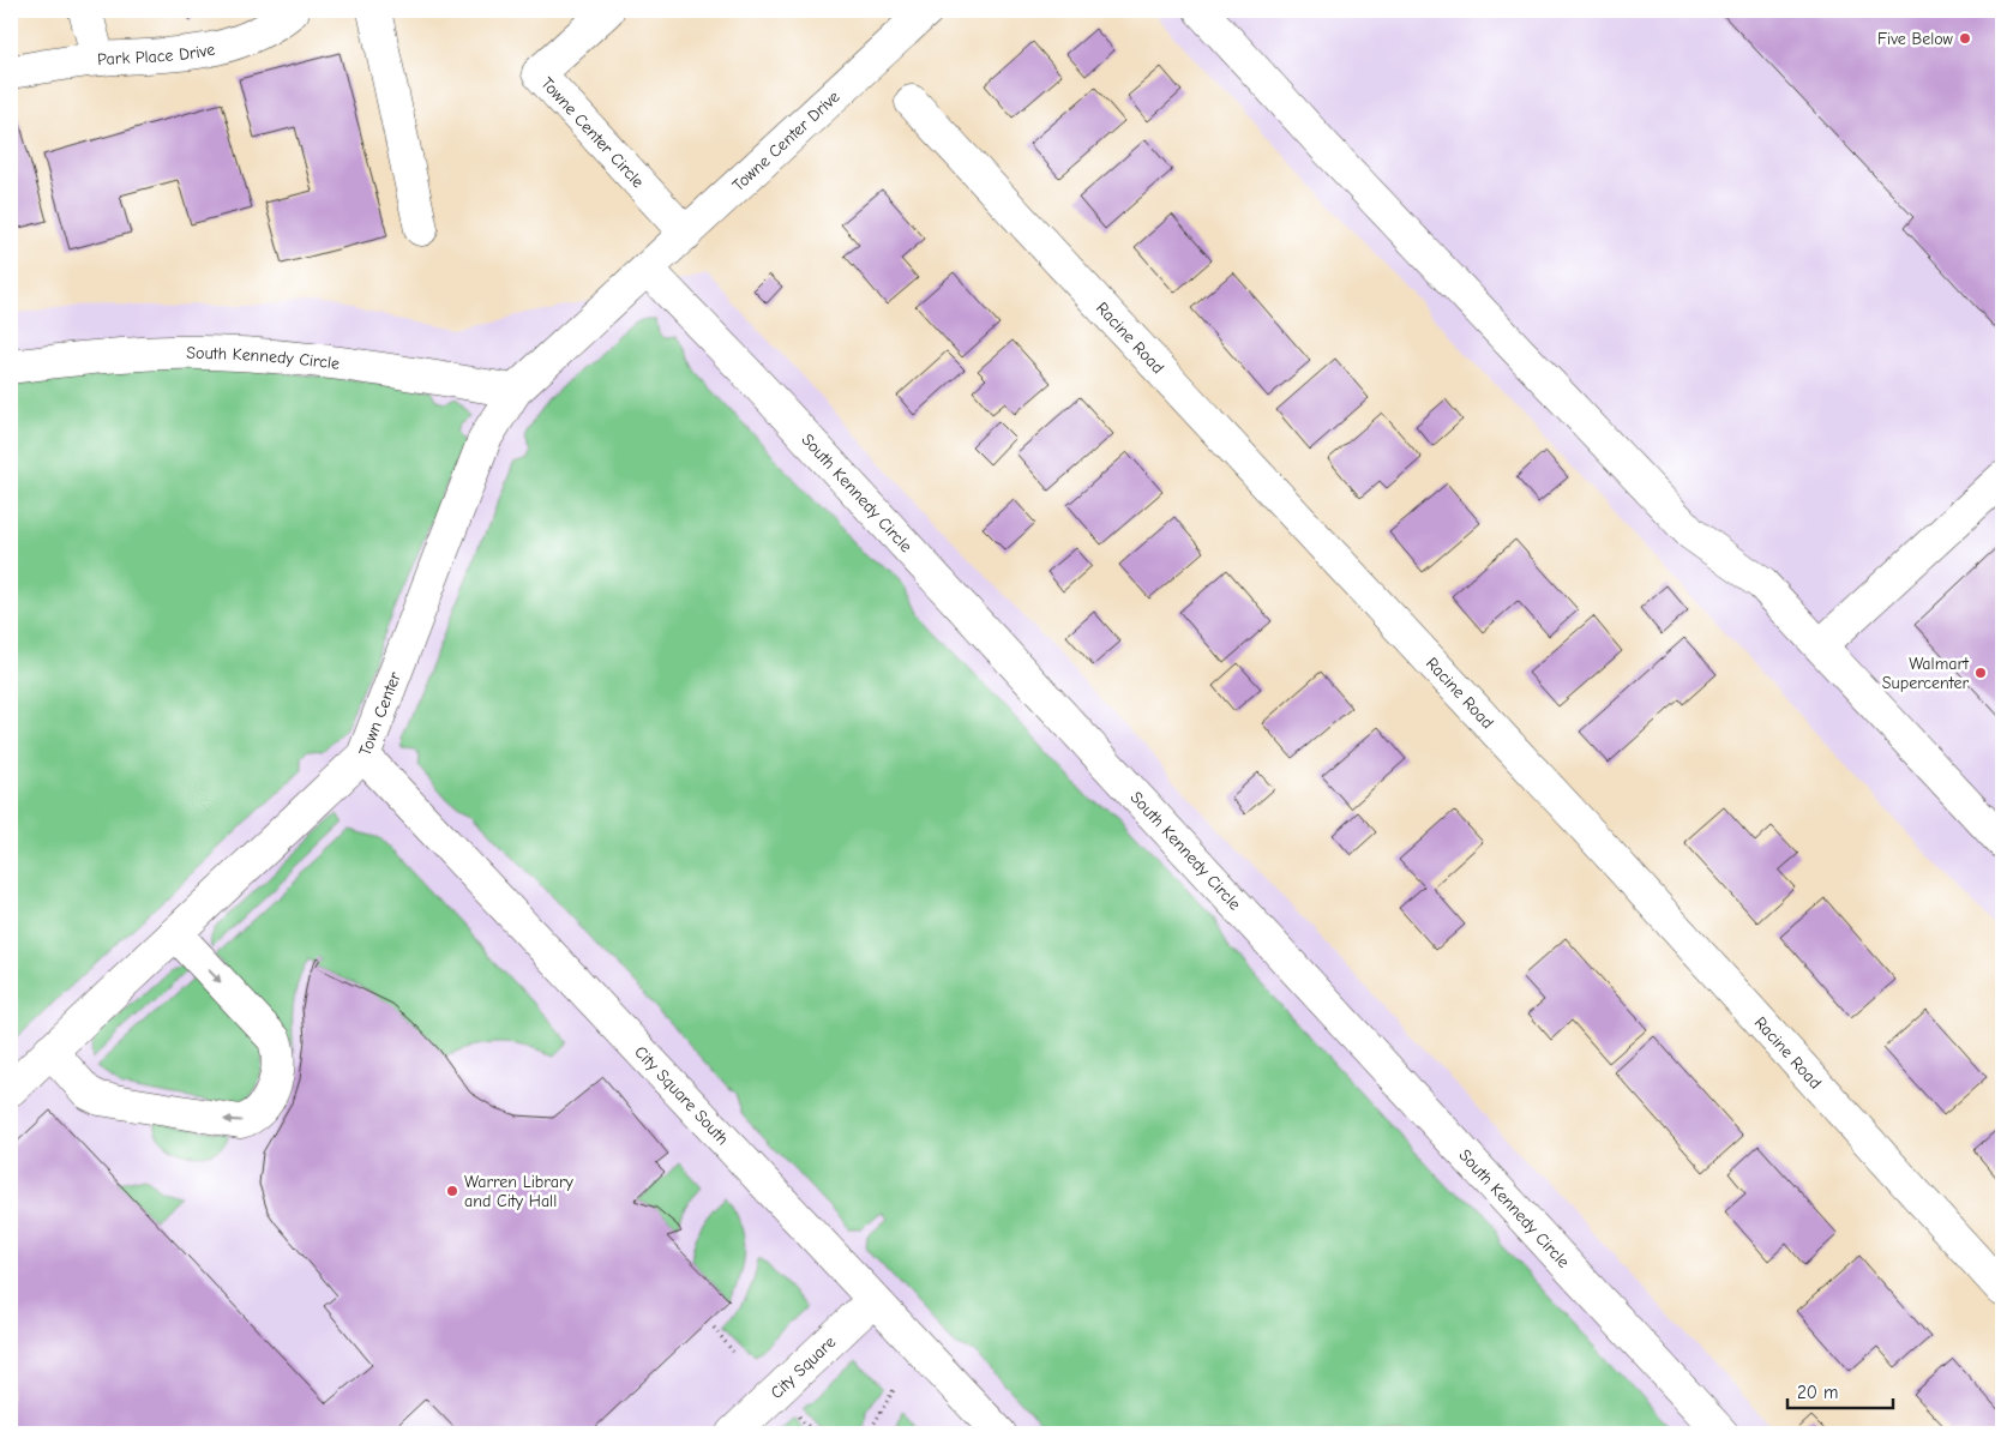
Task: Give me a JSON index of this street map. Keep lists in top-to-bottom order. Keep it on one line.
{"streets":{"street":["Park Place Drive","Towne Center Circle","Towne Center Drive","Racine Road","South Kennedy Circle","Town Center","City Square South","City Square"]},"crossings":[["Towne Center Circle","Towne Center Drive"],["Towne Center Drive","South Kennedy Circle"],["Towne Center Drive","Town Center"],["South Kennedy Circle","Town Center"],["Town Center","City Square South"],["City Square South","City Square"]],"places":["Five Below","Walmart Supercenter","Warren Library and City Hall"],"scale_bar":"20 m"}
